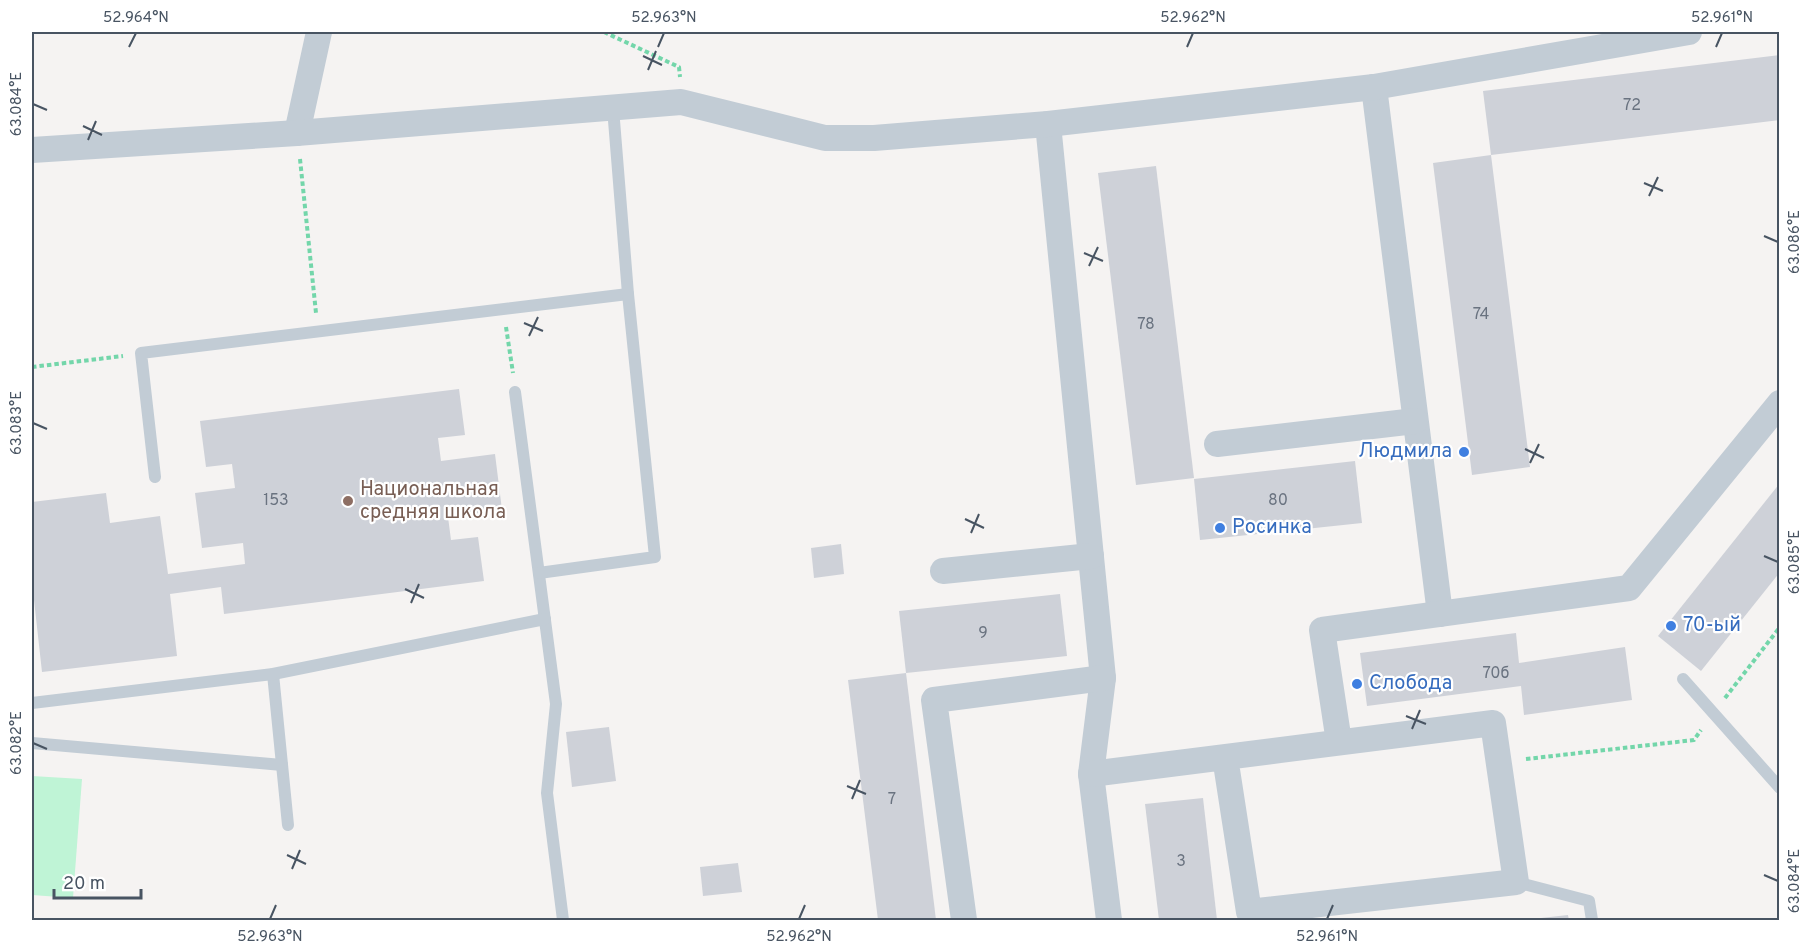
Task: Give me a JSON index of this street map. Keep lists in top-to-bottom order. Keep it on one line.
{"places":["Людмила","Национальная средняя школа","Росинка","70-ый","Слобода"],"house_numbers":["72","74","78","153","80","9","70б","7","3"],"scale_bar":"20 m","coordinates":["52.964°N","52.963°N","52.962°N","52.961°N","63.084°E","63.086°E","63.083°E","63.085°E","63.082°E"]}
